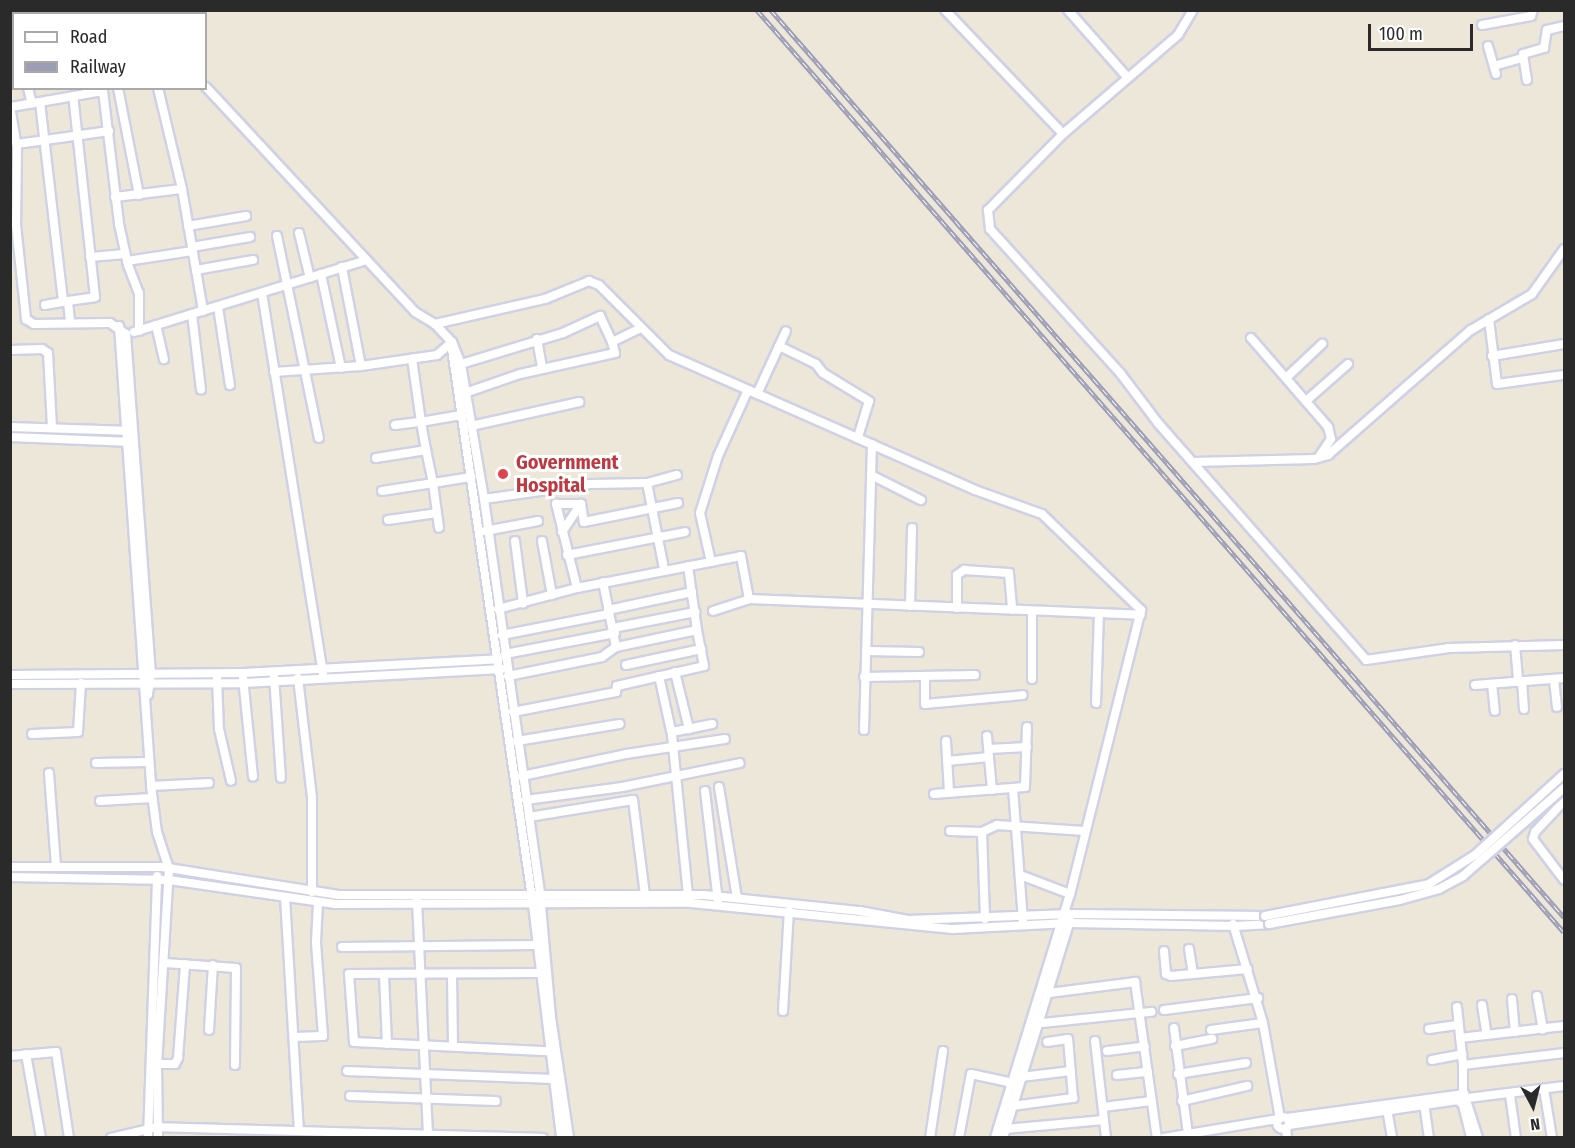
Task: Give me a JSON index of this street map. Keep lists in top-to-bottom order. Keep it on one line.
{"places":["Government Hospital"],"legend":["Road","Railway"],"scale_bar":"100 m","north":"bottom"}
